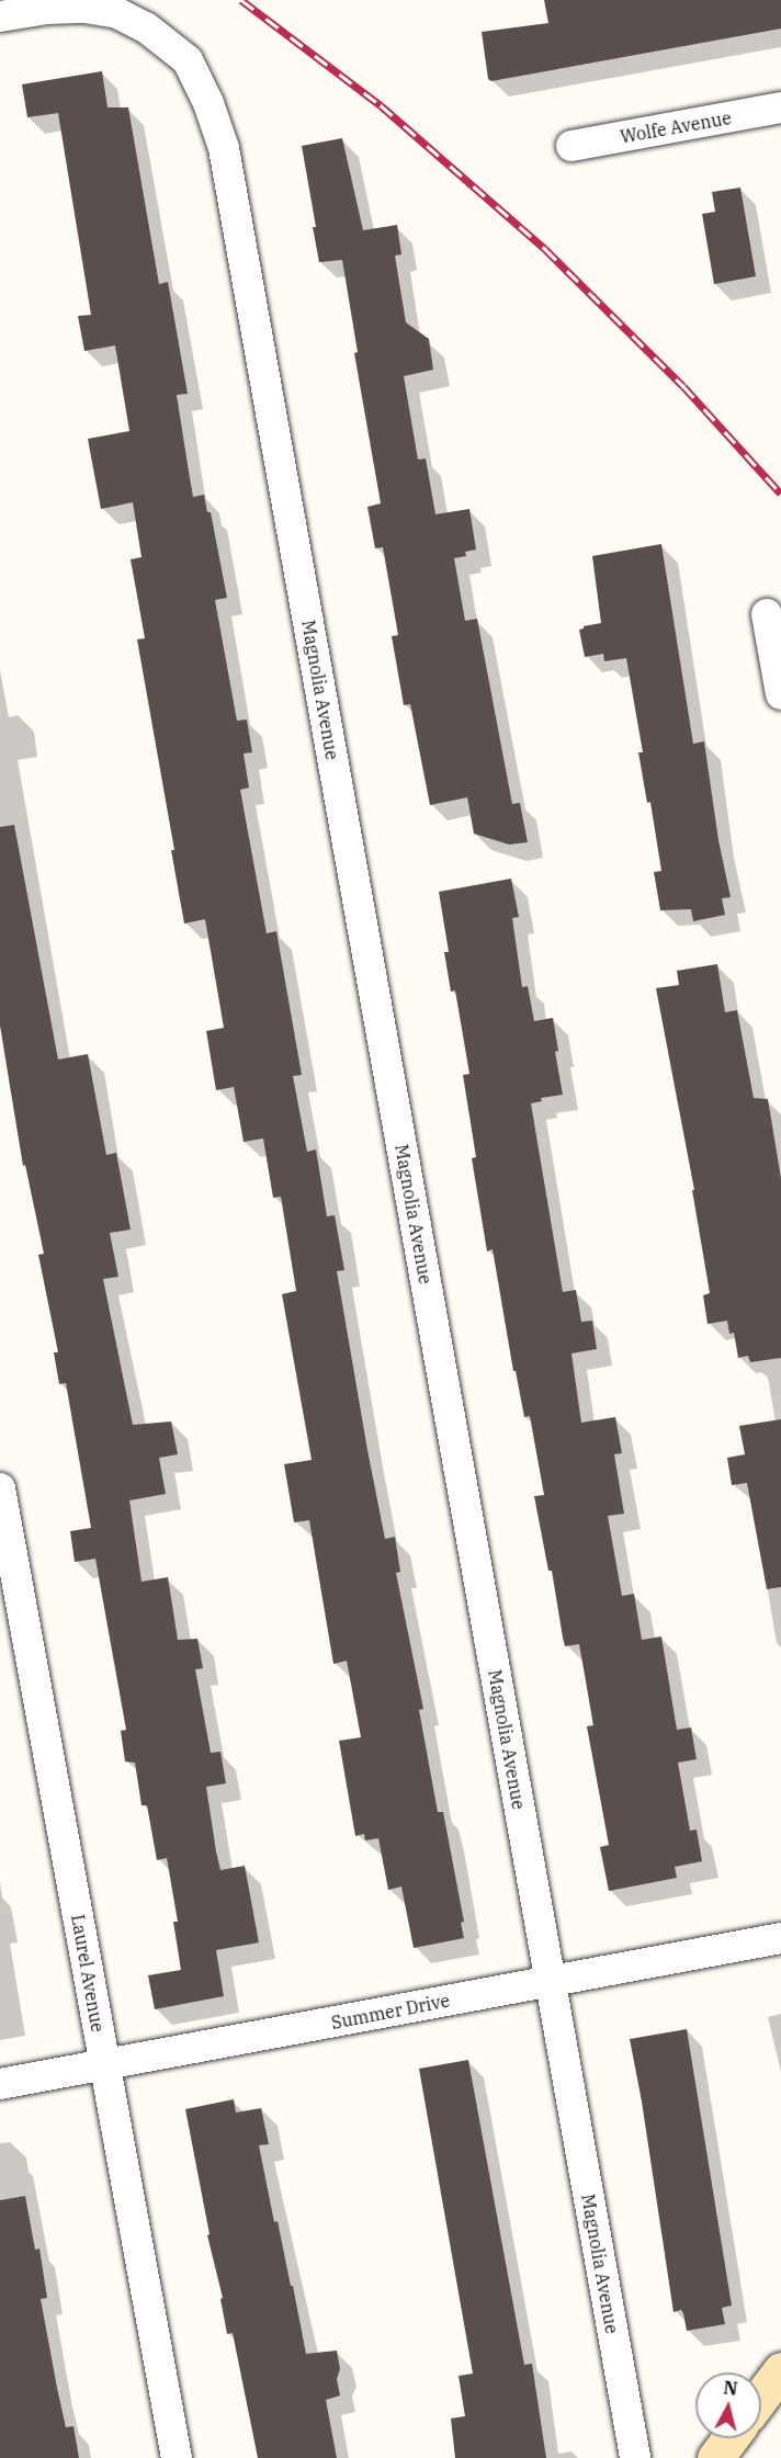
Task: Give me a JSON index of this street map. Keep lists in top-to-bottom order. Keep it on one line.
{"streets":{"street":["Wolfe Avenue","Magnolia Avenue","Laurel Avenue","Summer Drive"]},"crossings":[["Magnolia Avenue","Summer Drive"],["Laurel Avenue","Summer Drive"]],"north":"top"}
